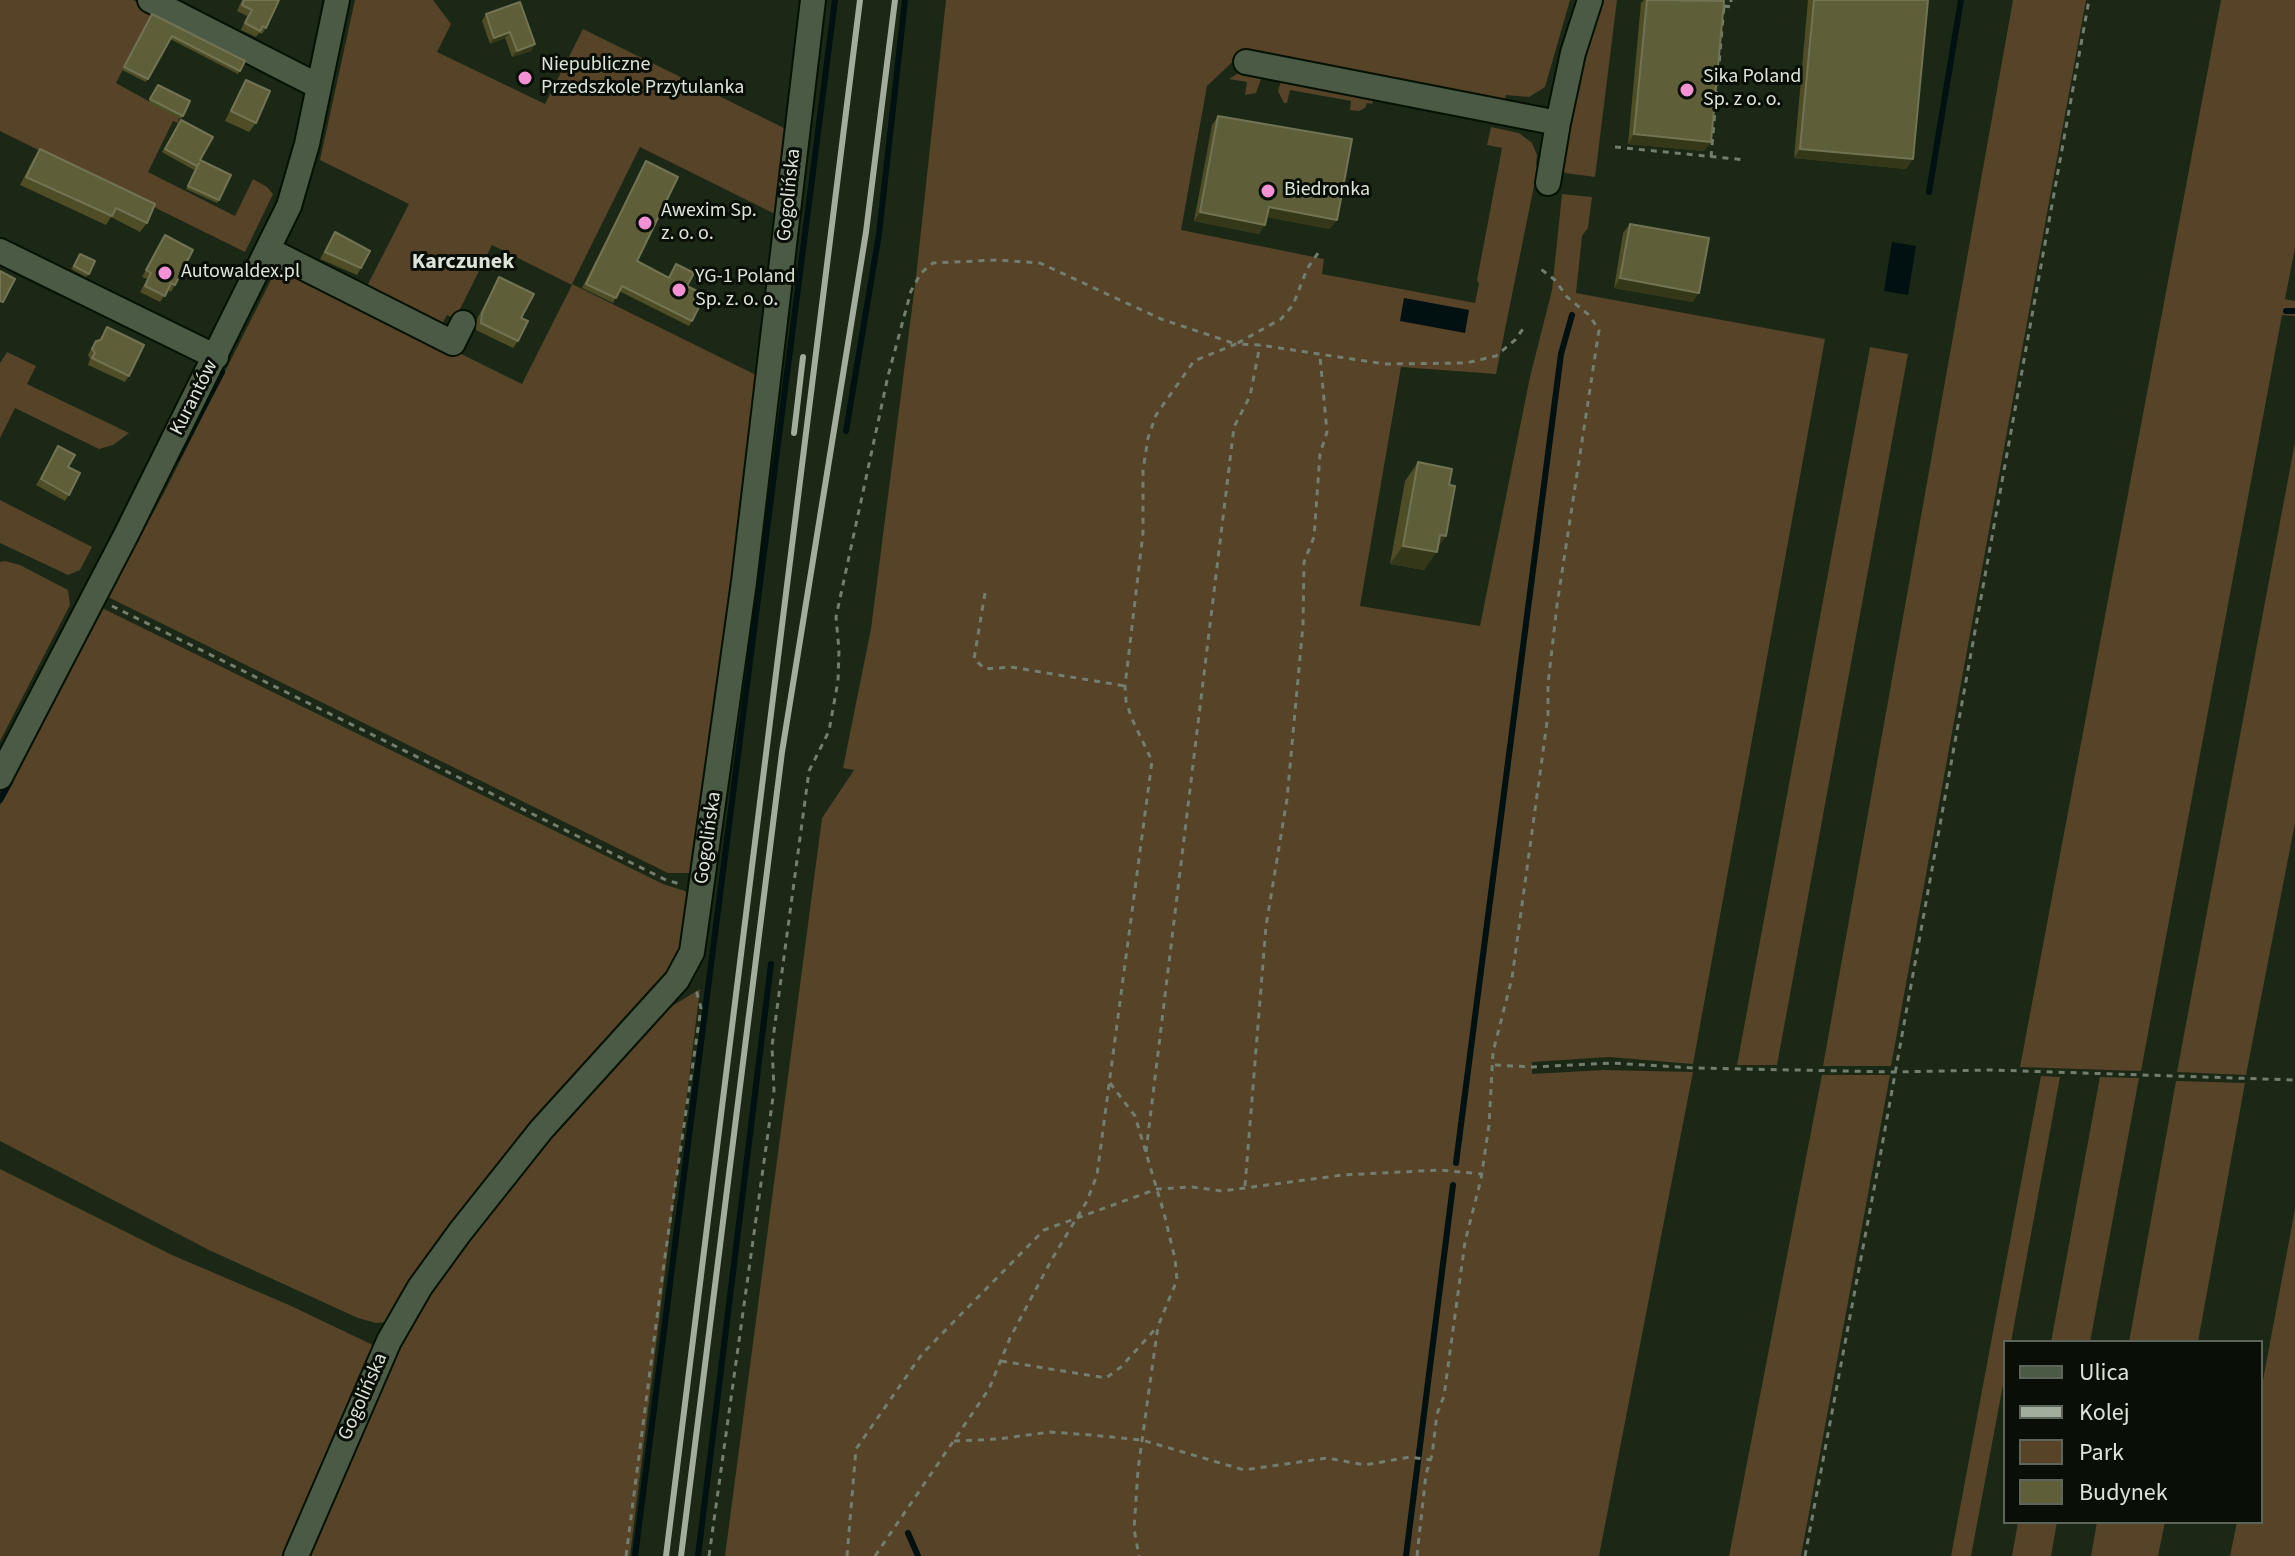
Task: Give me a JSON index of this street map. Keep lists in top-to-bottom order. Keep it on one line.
{"streets":{"street":["Gogolińska","Kurantów"]},"districts":["Karczunek"],"places":["Niepubliczne Przedszkole Przytulanka","Sika Poland Sp. z o. o.","Biedronka","Awexim Sp. z. o. o.","Autowaldex.pl","YG-1 Poland Sp. z. o. o."],"legend":["Ulica","Kolej","Park","Budynek"]}
